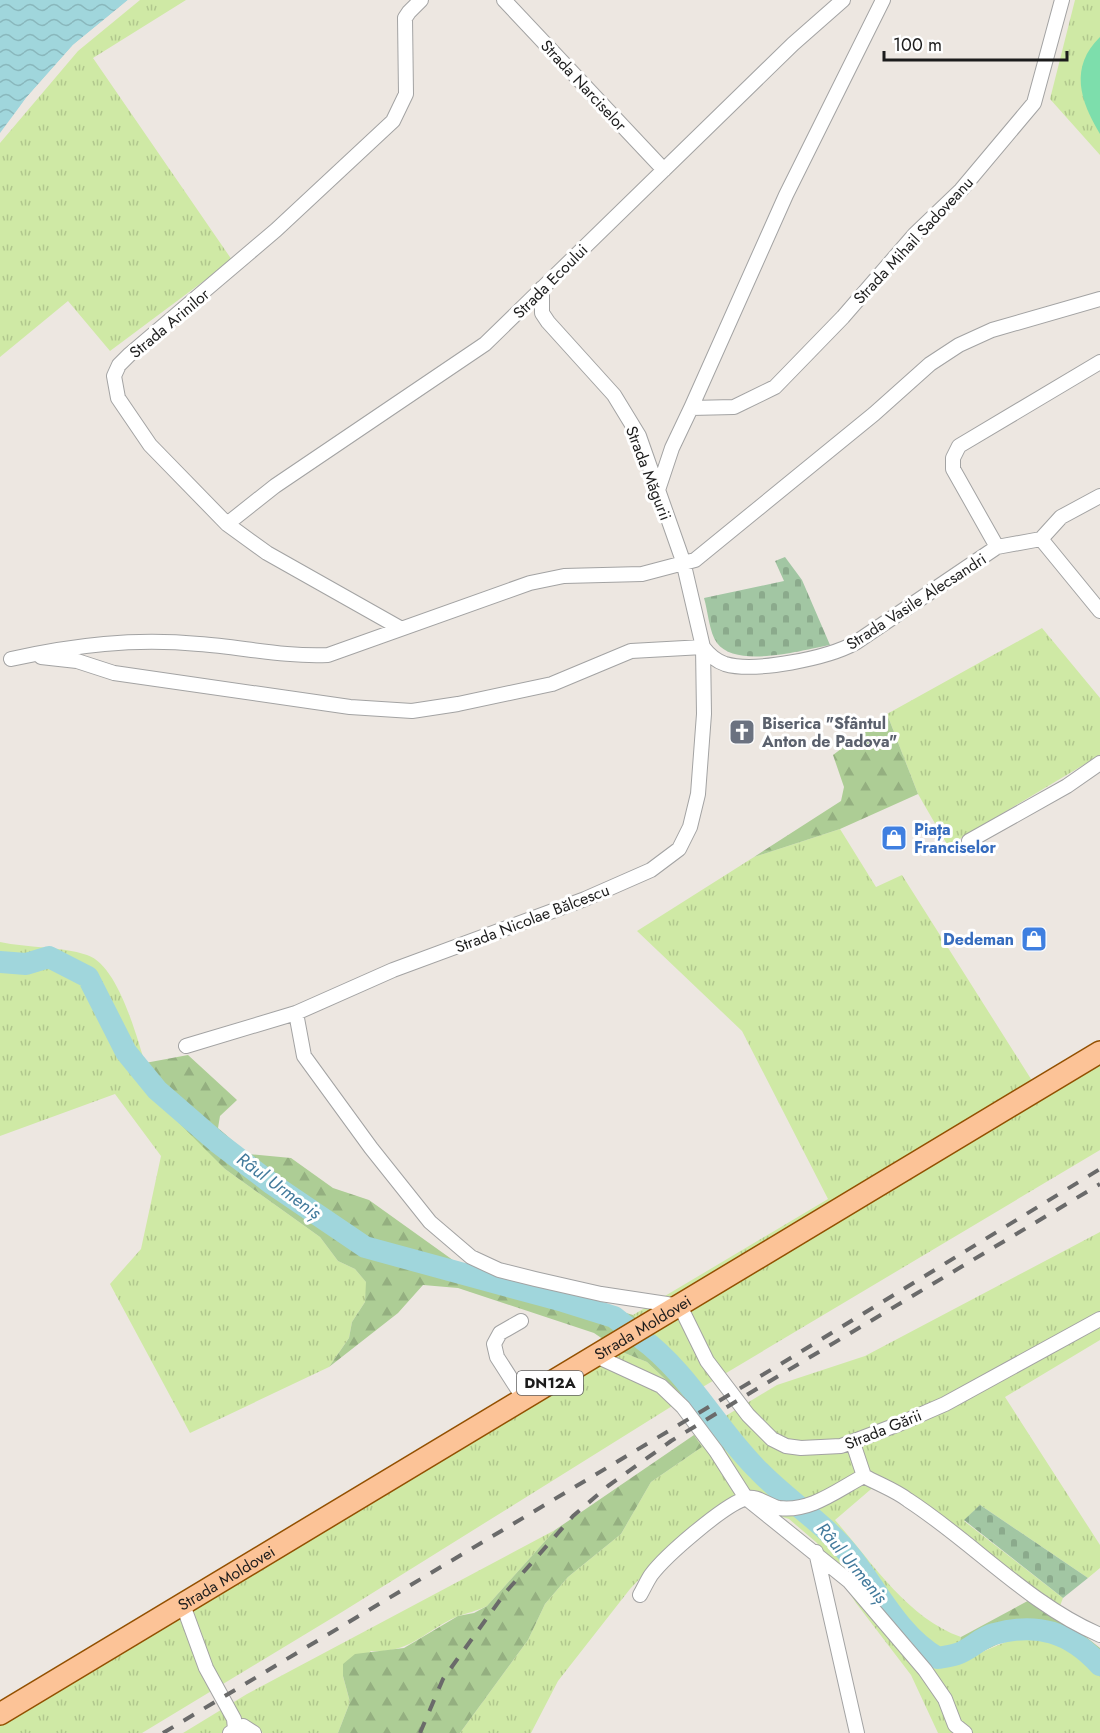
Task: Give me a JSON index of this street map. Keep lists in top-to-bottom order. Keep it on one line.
{"streets":{"main road":["Strada Moldovei","DN12A"],"street":["Strada Narciselor","Strada Mihail Sadoveanu","Strada Ecoului","Strada Arinilor","Strada Măgurii","Strada Vasile Alecsandri","Strada Nicolae Bălcescu","Strada Gării"]},"crossings":[["Strada Narciselor","Strada Ecoului"],["Strada Ecoului","Strada Arinilor"],["Strada Ecoului","Strada Măgurii"],["Strada Măgurii","Strada Vasile Alecsandri"],["Strada Măgurii","Strada Nicolae Bălcescu"],["Strada Vasile Alecsandri","Strada Nicolae Bălcescu"],["Strada Moldovei","Strada Gării"]],"water":["Râul Urmeniș"],"places":{"church":["Biserica \"Sfântul Anton de Padova\""],"shop":["Piața Franciselor","Dedeman"]},"scale_bar":"100 m"}
